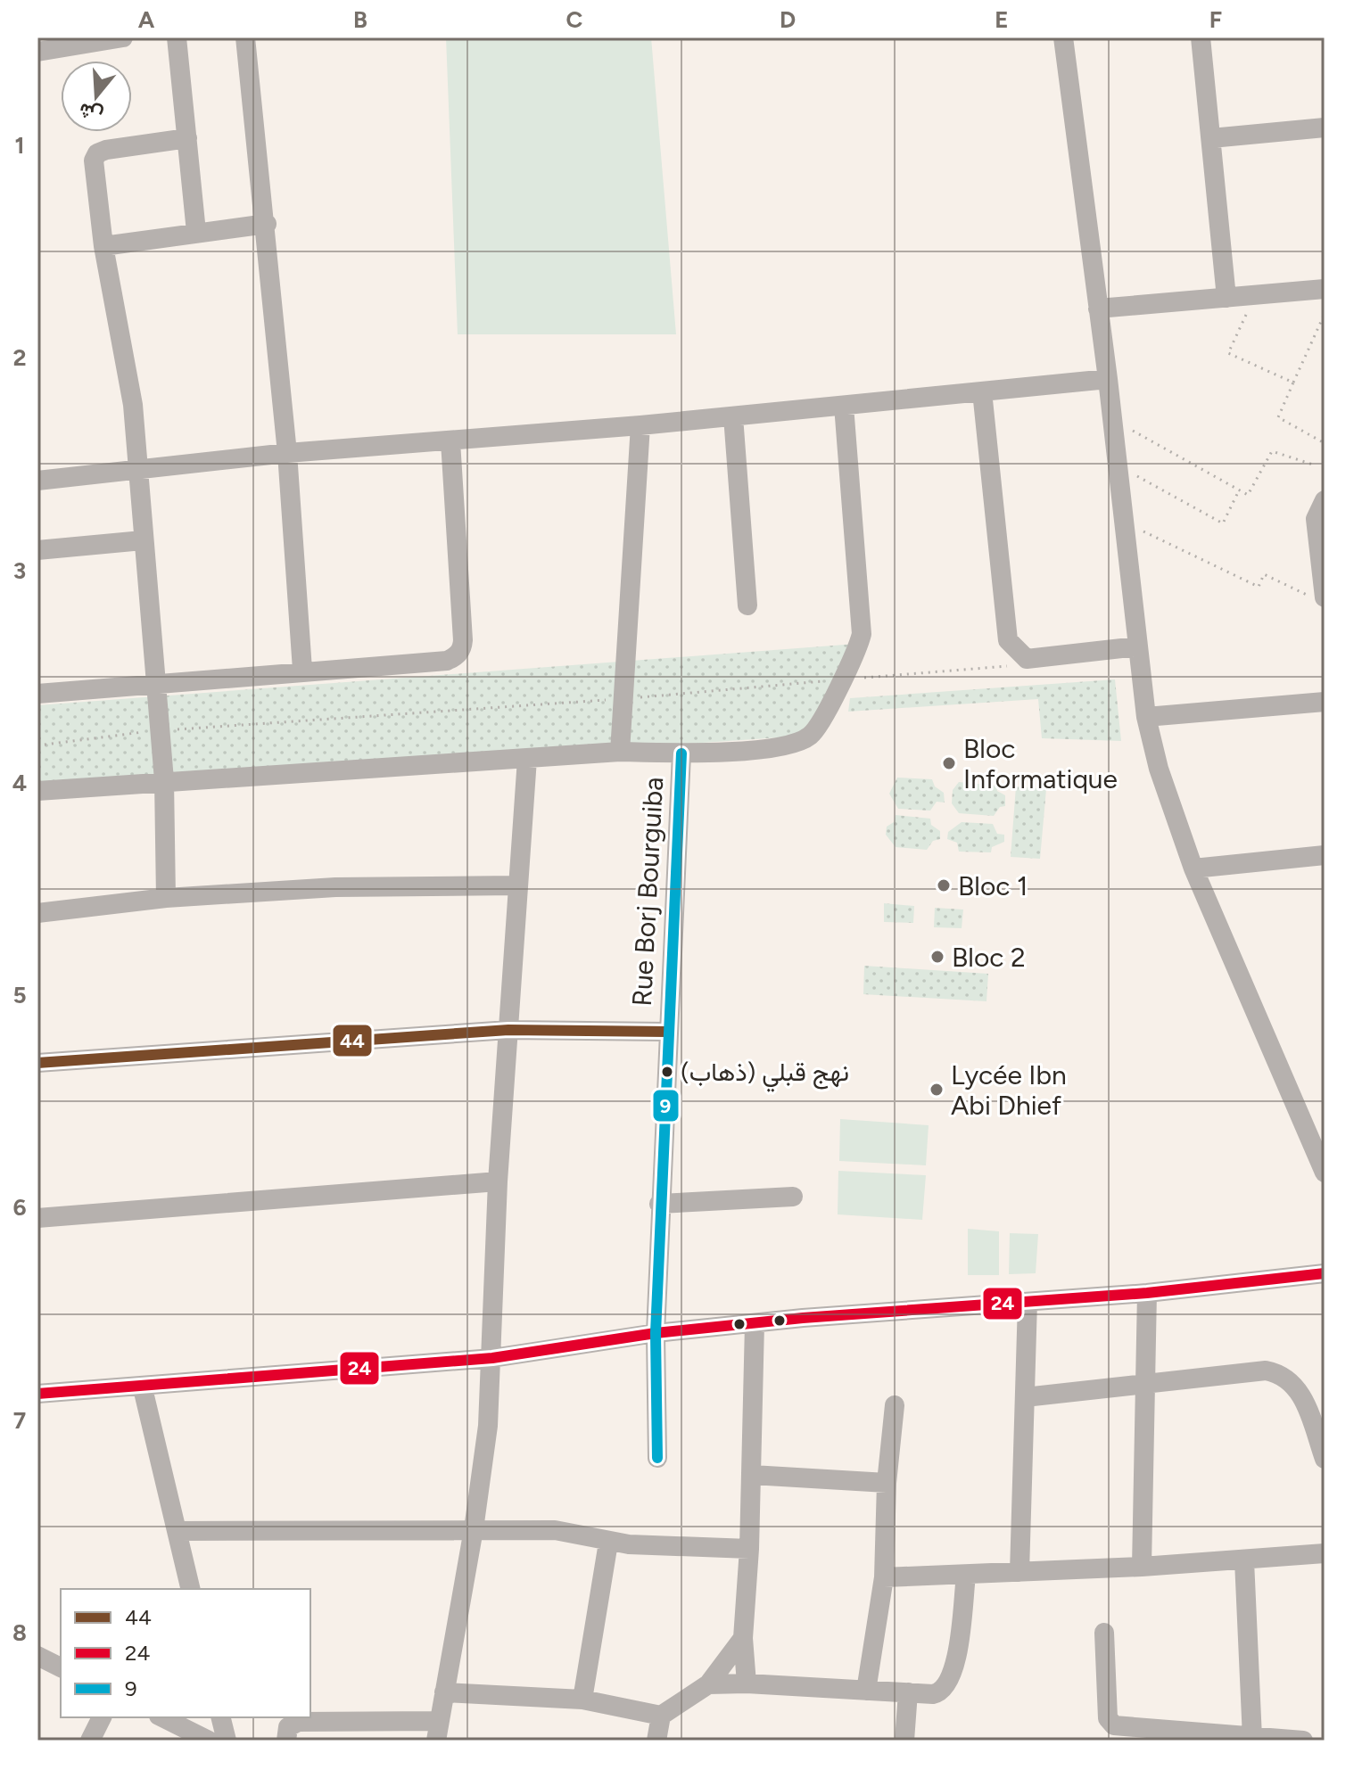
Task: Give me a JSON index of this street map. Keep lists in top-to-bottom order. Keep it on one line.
{"streets":{"street":["Rue Borj Bourguiba"]},"places":["Bloc Informatique","Bloc 1","Bloc 2","نهج قبلي (ذهاب)","Lycée Ibn Abi Dhief"],"lines":["transit line 9","transit line 44","transit line 24"],"legend":["44","24","9"],"north":"bottom","grid":{"columns":["A","B","C","D","E","F"],"rows":["1","2","3","4","5","6","7","8"]}}
